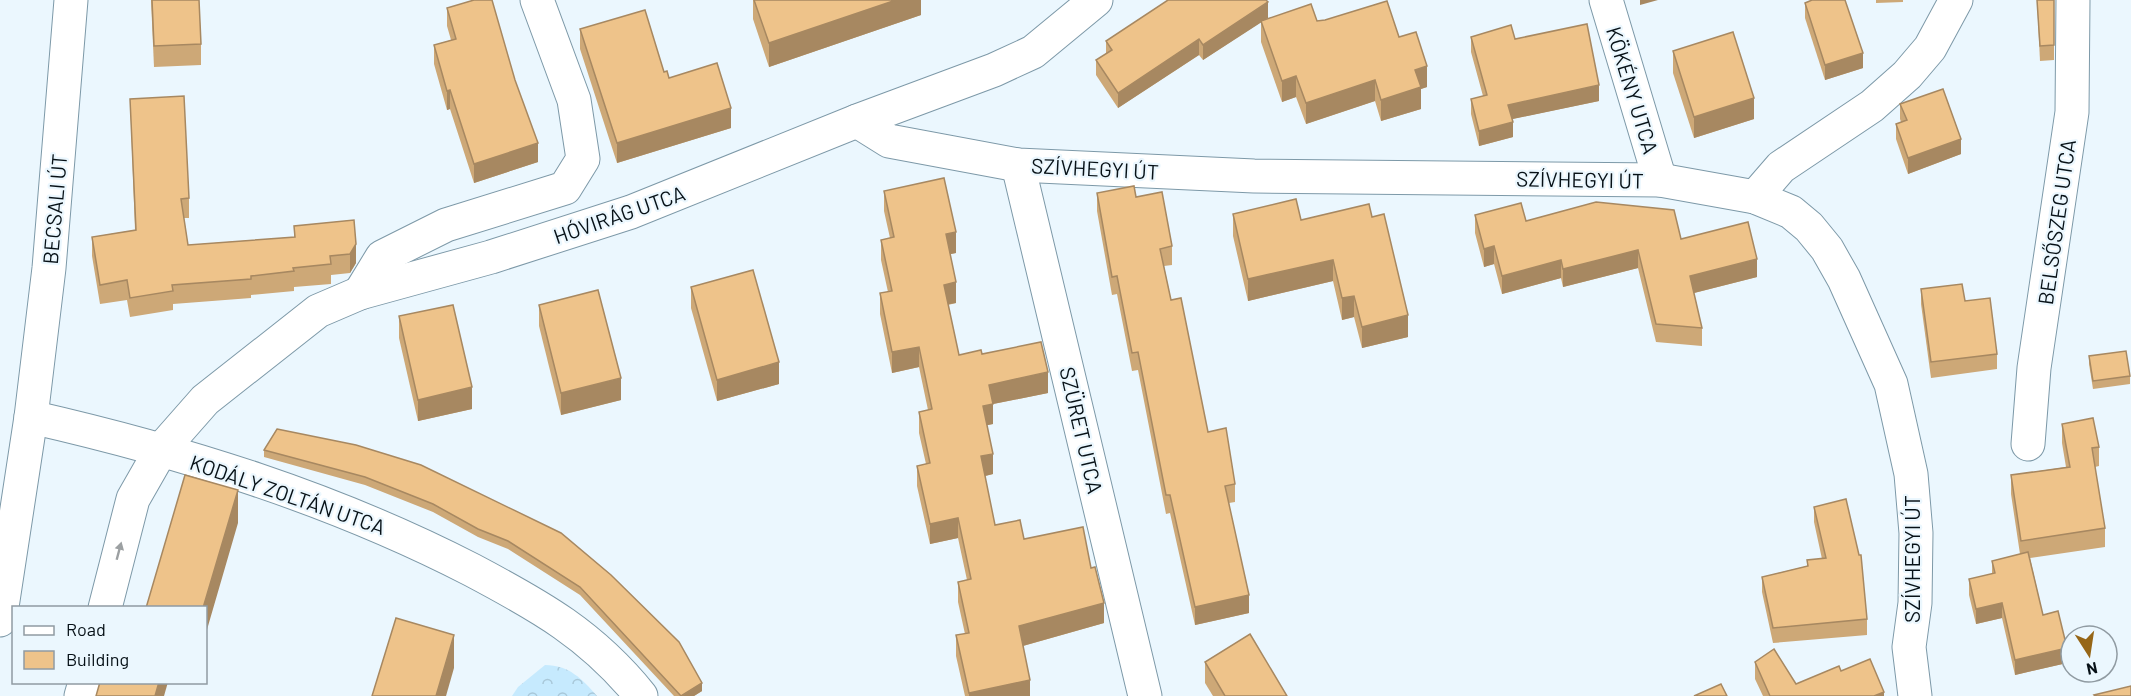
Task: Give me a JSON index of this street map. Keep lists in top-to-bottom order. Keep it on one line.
{"streets":{"street":["KÖKÉNY UTCA","SZÍVHEGYI ÚT","BECSALI ÚT","HÓVIRÁG UTCA","BELSŐSZEG UTCA","SZÜRET UTCA","KODÁLY ZOLTÁN UTCA"]},"crossings":[["KÖKÉNY UTCA","SZÍVHEGYI ÚT"],["SZÍVHEGYI ÚT","HÓVIRÁG UTCA"],["SZÍVHEGYI ÚT","SZÜRET UTCA"],["BECSALI ÚT","KODÁLY ZOLTÁN UTCA"],["HÓVIRÁG UTCA","KODÁLY ZOLTÁN UTCA"]],"legend":["Road","Building"],"north":"bottom"}
